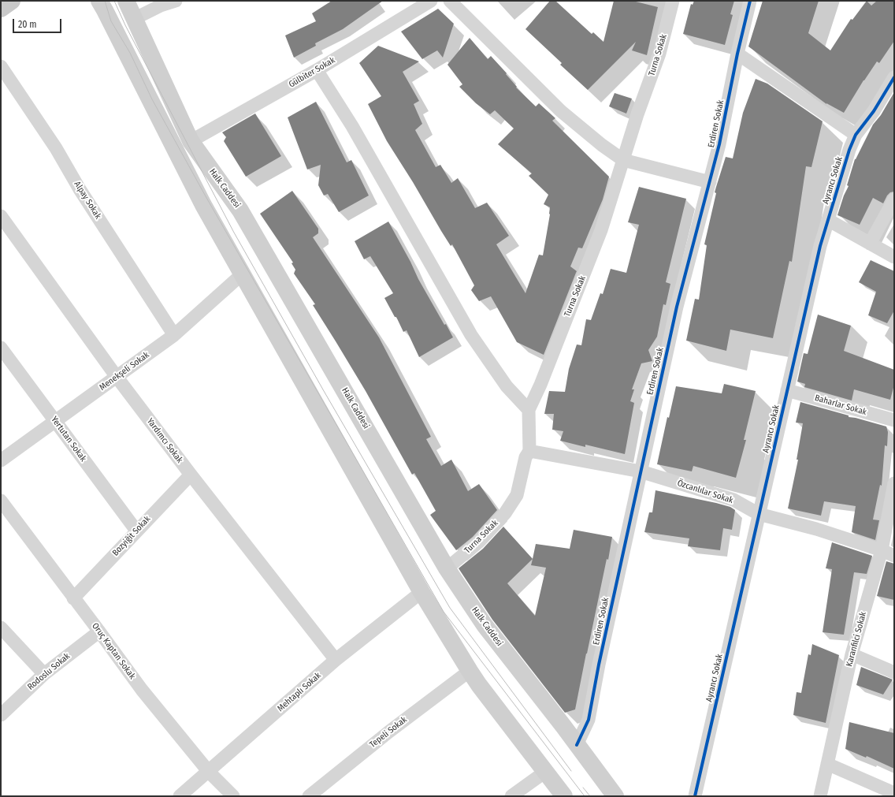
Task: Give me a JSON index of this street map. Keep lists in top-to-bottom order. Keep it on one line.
{"streets":{"main road":["Halk Caddesi"],"street":["Turna Sokak","Gülbiter Sokak","Erdiren Sokak","Ayrancı Sokak","Alpay Sokak","Menekşeli Sokak","Baharlar Sokak","Yertutan Sokak","Yardımcı Sokak","Özcanlılar Sokak","Bozyiğit Sokak","Karanfilci Sokak","Oruç Kaptan Sokak","Rodoslu Sokak","Mehtaplı Sokak","Tepeli Sokak"]},"crossings":[["Turna Sokak","Halk Caddesi"],["Turna Sokak","Özcanlılar Sokak"],["Gülbiter Sokak","Halk Caddesi"],["Erdiren Sokak","Halk Caddesi"],["Erdiren Sokak","Özcanlılar Sokak"],["Ayrancı Sokak","Baharlar Sokak"],["Ayrancı Sokak","Özcanlılar Sokak"],["Alpay Sokak","Menekşeli Sokak"],["Menekşeli Sokak","Yertutan Sokak"],["Menekşeli Sokak","Yardımcı Sokak"],["Yertutan Sokak","Bozyiğit Sokak"],["Yardımcı Sokak","Bozyiğit Sokak"],["Yardımcı Sokak","Mehtaplı Sokak"],["Özcanlılar Sokak","Karanfilci Sokak"],["Bozyiğit Sokak","Oruç Kaptan Sokak"],["Oruç Kaptan Sokak","Rodoslu Sokak"],["Oruç Kaptan Sokak","Mehtaplı Sokak"]],"scale_bar":"20 m"}
